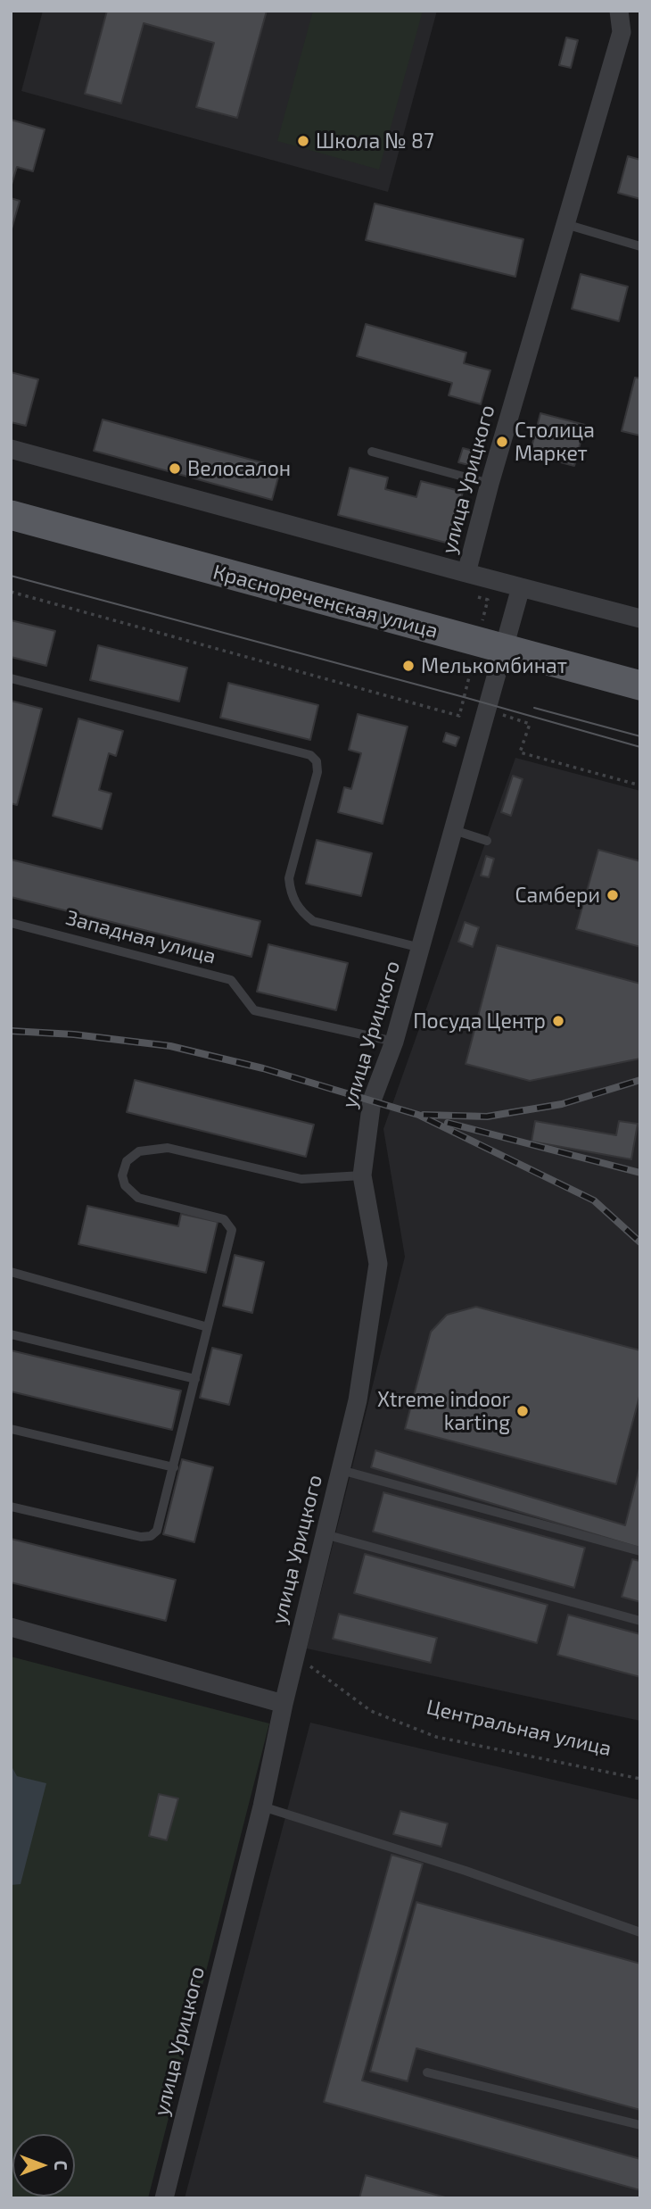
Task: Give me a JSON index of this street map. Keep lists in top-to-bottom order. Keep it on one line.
{"streets":{"main road":["Краснореченская улица"],"street":["улица Урицкого"],"lane":["Западная улица"],"path":["Центральная улица"]},"crossings":[["улица Урицкого","Краснореченская улица"],["улица Урицкого","Западная улица"],["улица Урицкого","Центральная улица"]],"places":["Школа № 87","Столица Маркет","Велосалон","Мелькомбинат","Самбери","Посуда Центр","Xtreme indoor karting"],"north":"right"}
